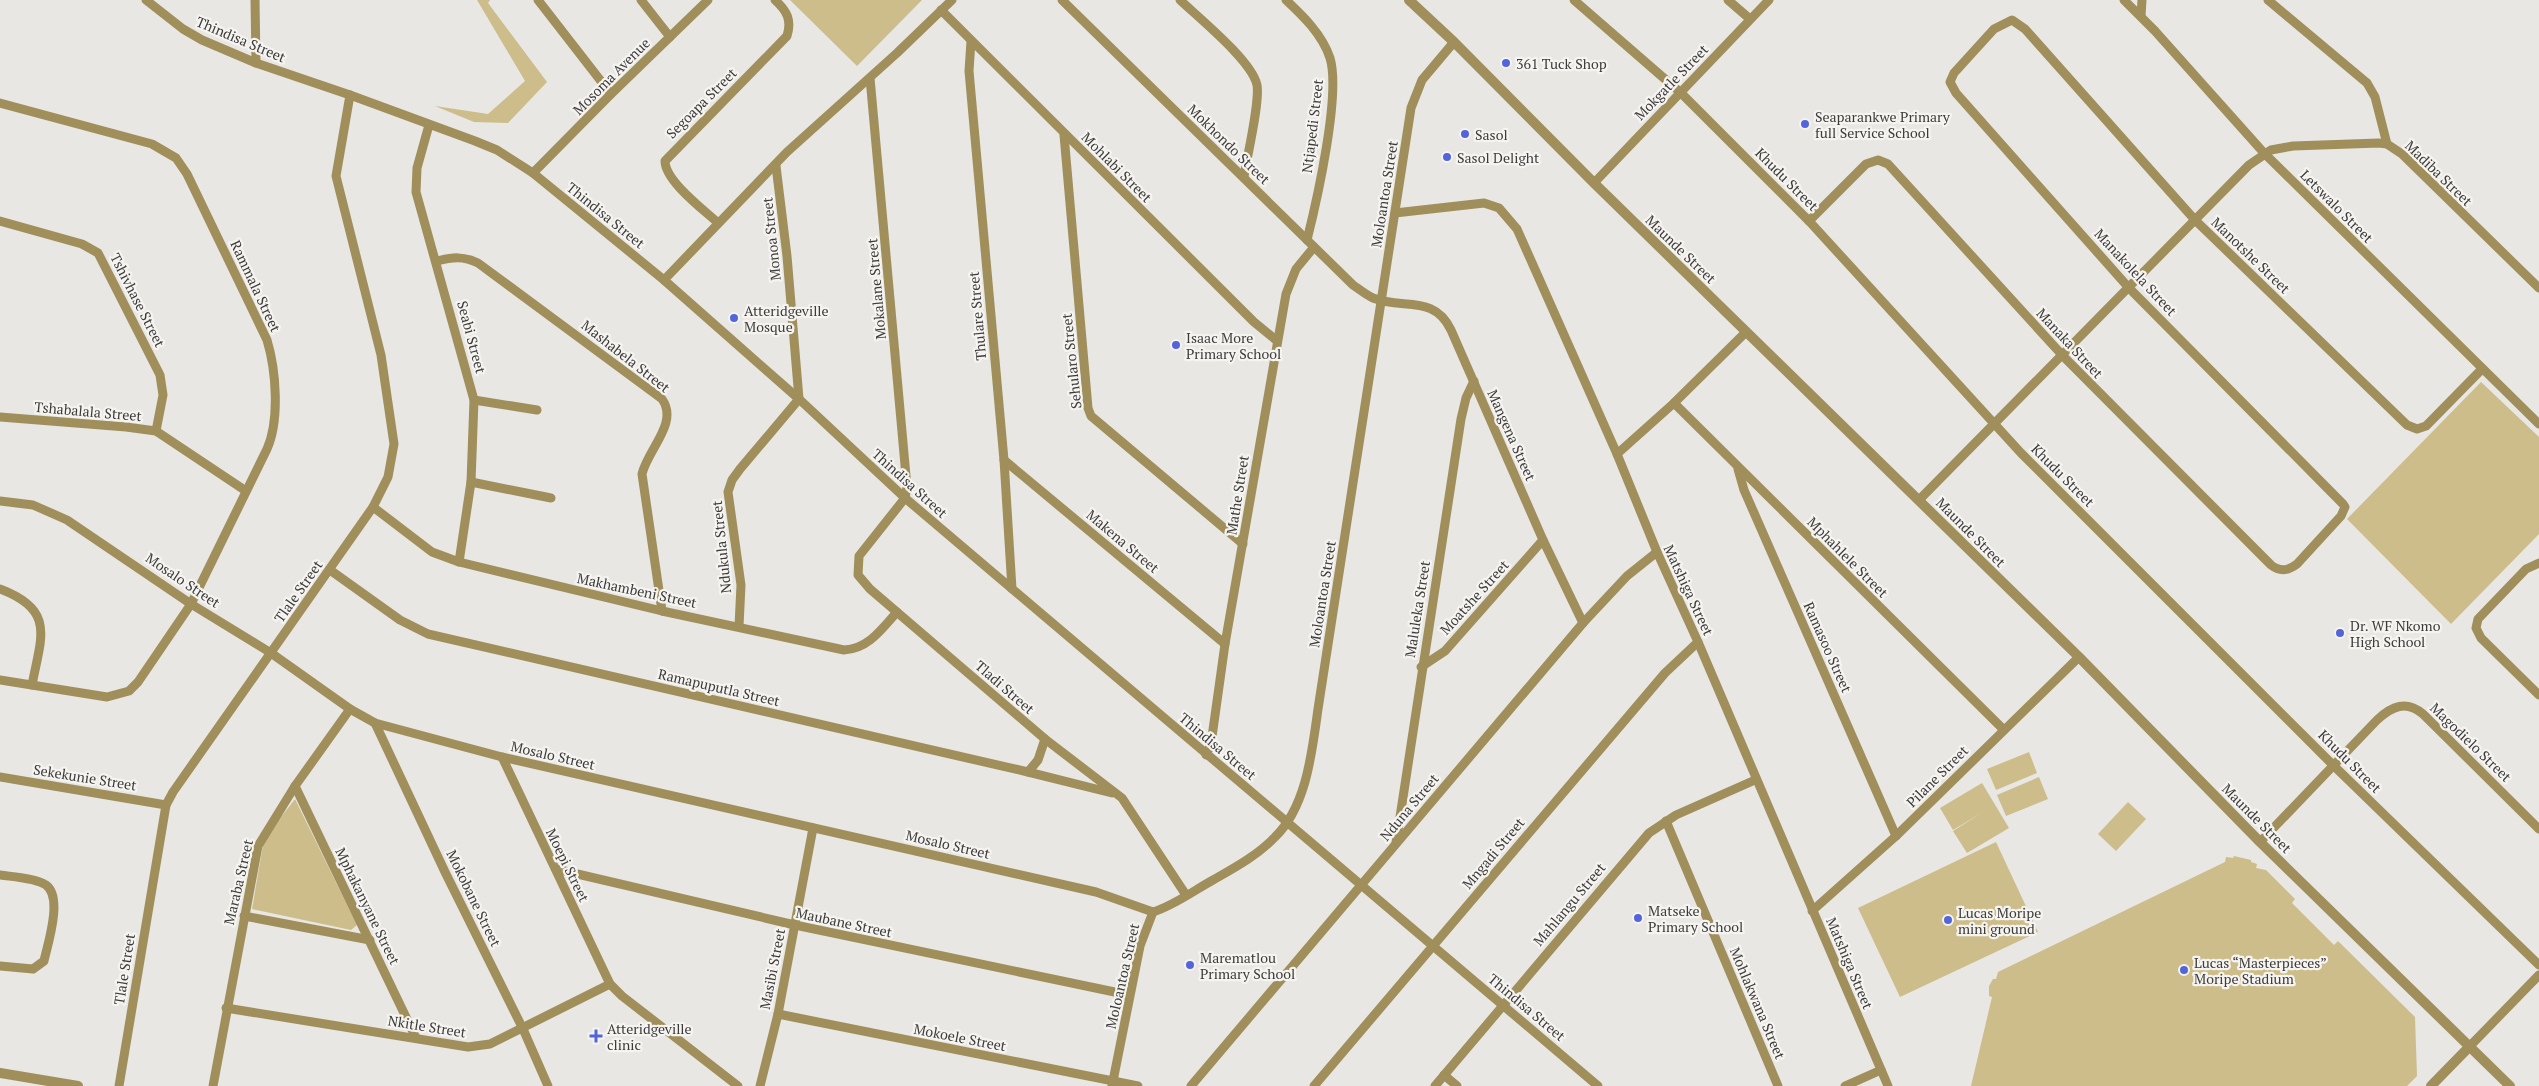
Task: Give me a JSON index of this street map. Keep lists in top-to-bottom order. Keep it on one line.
{"streets":{"street":["Thindisa Street","Mosoma Avenue","Mokgatle Street","Segoapa Street","Ntjapedi Street","Mokhondo Street","Mohlabi Street","Madiba Street","Khudu Street","Moloantoa Street","Letswalo Street","Monoa Street","Maunde Street","Manotshe Street","Manakolela Street","Rammala Street","Mokalane Street","Tshivhase Street","Thulare Street","Seabi Street","Manaka Street","Mashabela Street","Sehularo Street","Tshabalala Street","Mangena Street","Mathe Street","Makena Street","Ndukula Street","Mphahlele Street","Mosalo Street","Makhambeni Street","Matshiga Street","Tlale Street","Moatshe Street","Maluleka Street","Ramasoo Street","Ramapuputla Street","Tladi Street","Magodielo Street","Pilane Street","Sekekunie Street","Nduna Street","Mngadi Street","Moepi Street","Maraba Street","Mokobane Street","Mahlangu Street","Mphakanyane Street","Maubane Street","Masibi Street","Mohlakwana Street","Nkitle Street","Mokoele Street"]},"crossings":[["Thindisa Street","Mosoma Avenue"],["Thindisa Street","Moloantoa Street"],["Thindisa Street","Monoa Street"],["Thindisa Street","Mokalane Street"],["Thindisa Street","Thulare Street"],["Thindisa Street","Seabi Street"],["Thindisa Street","Mathe Street"],["Thindisa Street","Ndukula Street"],["Thindisa Street","Tlale Street"],["Thindisa Street","Tladi Street"],["Thindisa Street","Nduna Street"],["Thindisa Street","Mngadi Street"],["Thindisa Street","Mahlangu Street"],["Mokgatle Street","Khudu Street"],["Mokgatle Street","Maunde Street"],["Ntjapedi Street","Mokhondo Street"],["Mokhondo Street","Moloantoa Street"],["Mokhondo Street","Mangena Street"],["Mokhondo Street","Mathe Street"],["Mohlabi Street","Thulare Street"],["Mohlabi Street","Sehularo Street"],["Mohlabi Street","Mathe Street"],["Madiba Street","Letswalo Street"],["Khudu Street","Manaka Street"],["Khudu Street","Magodielo Street"],["Moloantoa Street","Maunde Street"],["Moloantoa Street","Mangena Street"],["Moloantoa Street","Mosalo Street"],["Moloantoa Street","Matshiga Street"],["Moloantoa Street","Tladi Street"],["Moloantoa Street","Maubane Street"],["Moloantoa Street","Mokoele Street"],["Letswalo Street","Manotshe Street"],["Monoa Street","Ndukula Street"],["Maunde Street","Pilane Street"],["Manotshe Street","Manakolela Street"],["Manakolela Street","Manaka Street"],["Rammala Street","Tshabalala Street"],["Rammala Street","Mosalo Street"],["Mokalane Street","Tladi Street"],["Tshivhase Street","Tshabalala Street"],["Thulare Street","Makena Street"],["Seabi Street","Mashabela Street"],["Seabi Street","Makhambeni Street"],["Mashabela Street","Makhambeni Street"],["Sehularo Street","Mathe Street"],["Mangena Street","Moatshe Street"],["Mangena Street","Maluleka Street"],["Mangena Street","Nduna Street"],["Mathe Street","Makena Street"],["Ndukula Street","Makhambeni Street"],["Mphahlele Street","Ramasoo Street"],["Mphahlele Street","Pilane Street"],["Mosalo Street","Tlale Street"],["Mosalo Street","Moepi Street"],["Mosalo Street","Maraba Street"],["Mosalo Street","Mokobane Street"],["Mosalo Street","Masibi Street"],["Makhambeni Street","Tlale Street"],["Makhambeni Street","Tladi Street"],["Matshiga Street","Pilane Street"],["Matshiga Street","Nduna Street"],["Matshiga Street","Mngadi Street"],["Matshiga Street","Mahlangu Street"],["Tlale Street","Ramapuputla Street"],["Tlale Street","Sekekunie Street"],["Moatshe Street","Maluleka Street"],["Maluleka Street","Nduna Street"],["Ramasoo Street","Pilane Street"],["Ramapuputla Street","Tladi Street"],["Moepi Street","Maubane Street"],["Moepi Street","Nkitle Street"],["Maraba Street","Mphakanyane Street"],["Maraba Street","Nkitle Street"],["Mokobane Street","Nkitle Street"],["Mahlangu Street","Mohlakwana Street"],["Mphakanyane Street","Nkitle Street"],["Maubane Street","Masibi Street"],["Masibi Street","Mokoele Street"]],"places":{"other":["361 Tuck Shop","Seaparankwe Primary full Service School","Sasol","Sasol Delight","Atteridgeville Mosque","Isaac More Primary School","Dr. WF Nkomo High School","Matseke Primary School","Lucas Moripe mini ground","Marematlou Primary School","Lucas “Masterpieces” Moripe Stadium"],"health":["Atteridgeville clinic"]}}
